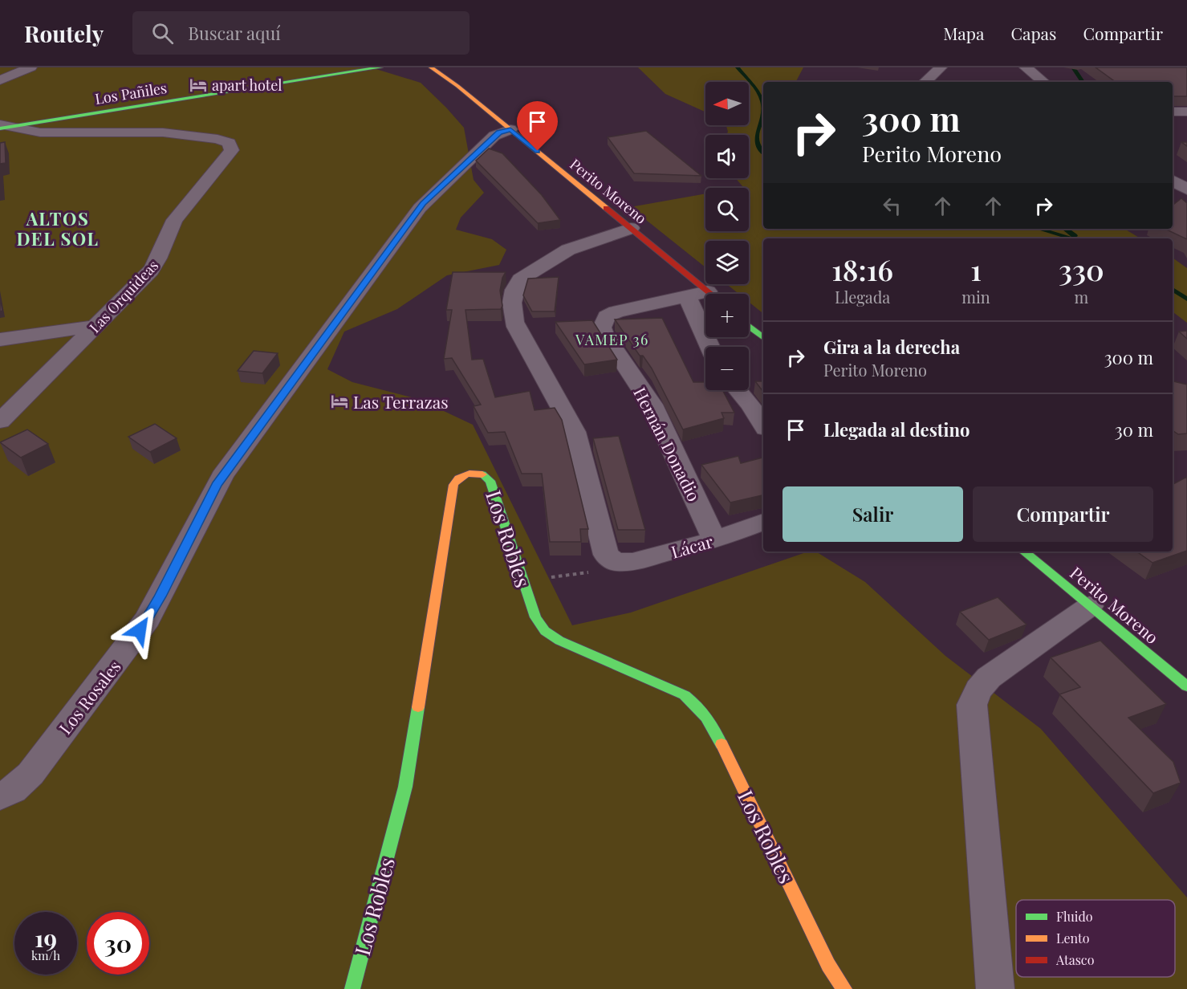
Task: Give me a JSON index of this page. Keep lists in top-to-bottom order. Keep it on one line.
{"streets":{"street":["Los Pañiles","Perito Moreno","Las Orquideas","Hernán Donadio","Los Robles","Lácar","Los Rosales"]},"crossings":[["Los Pañiles","Las Orquideas"],["Perito Moreno","Los Rosales"],["Hernán Donadio","Lácar"]],"districts":["ALTOS DEL SOL","VAMEP 36"],"places":{"hotel":["apart hotel","Las Terrazas"]},"legend":["Fluido","Lento","Atasco"],"north":"left","page":{"header":"Routely","search":"Buscar aquí","nav":["Mapa","Capas","Compartir"],"map_buttons":["+","−"],"turn":["300 m","Perito Moreno"],"eta":["18:16","Llegada","1","min","330","m"],"list":[{"name":"Gira a la derecha","note":"Perito Moreno","value":"300 m"},{"name":"Llegada al destino","value":"30 m"}],"buttons":["Salir","Compartir"],"speed":"19 km/h","limit":"30"}}
